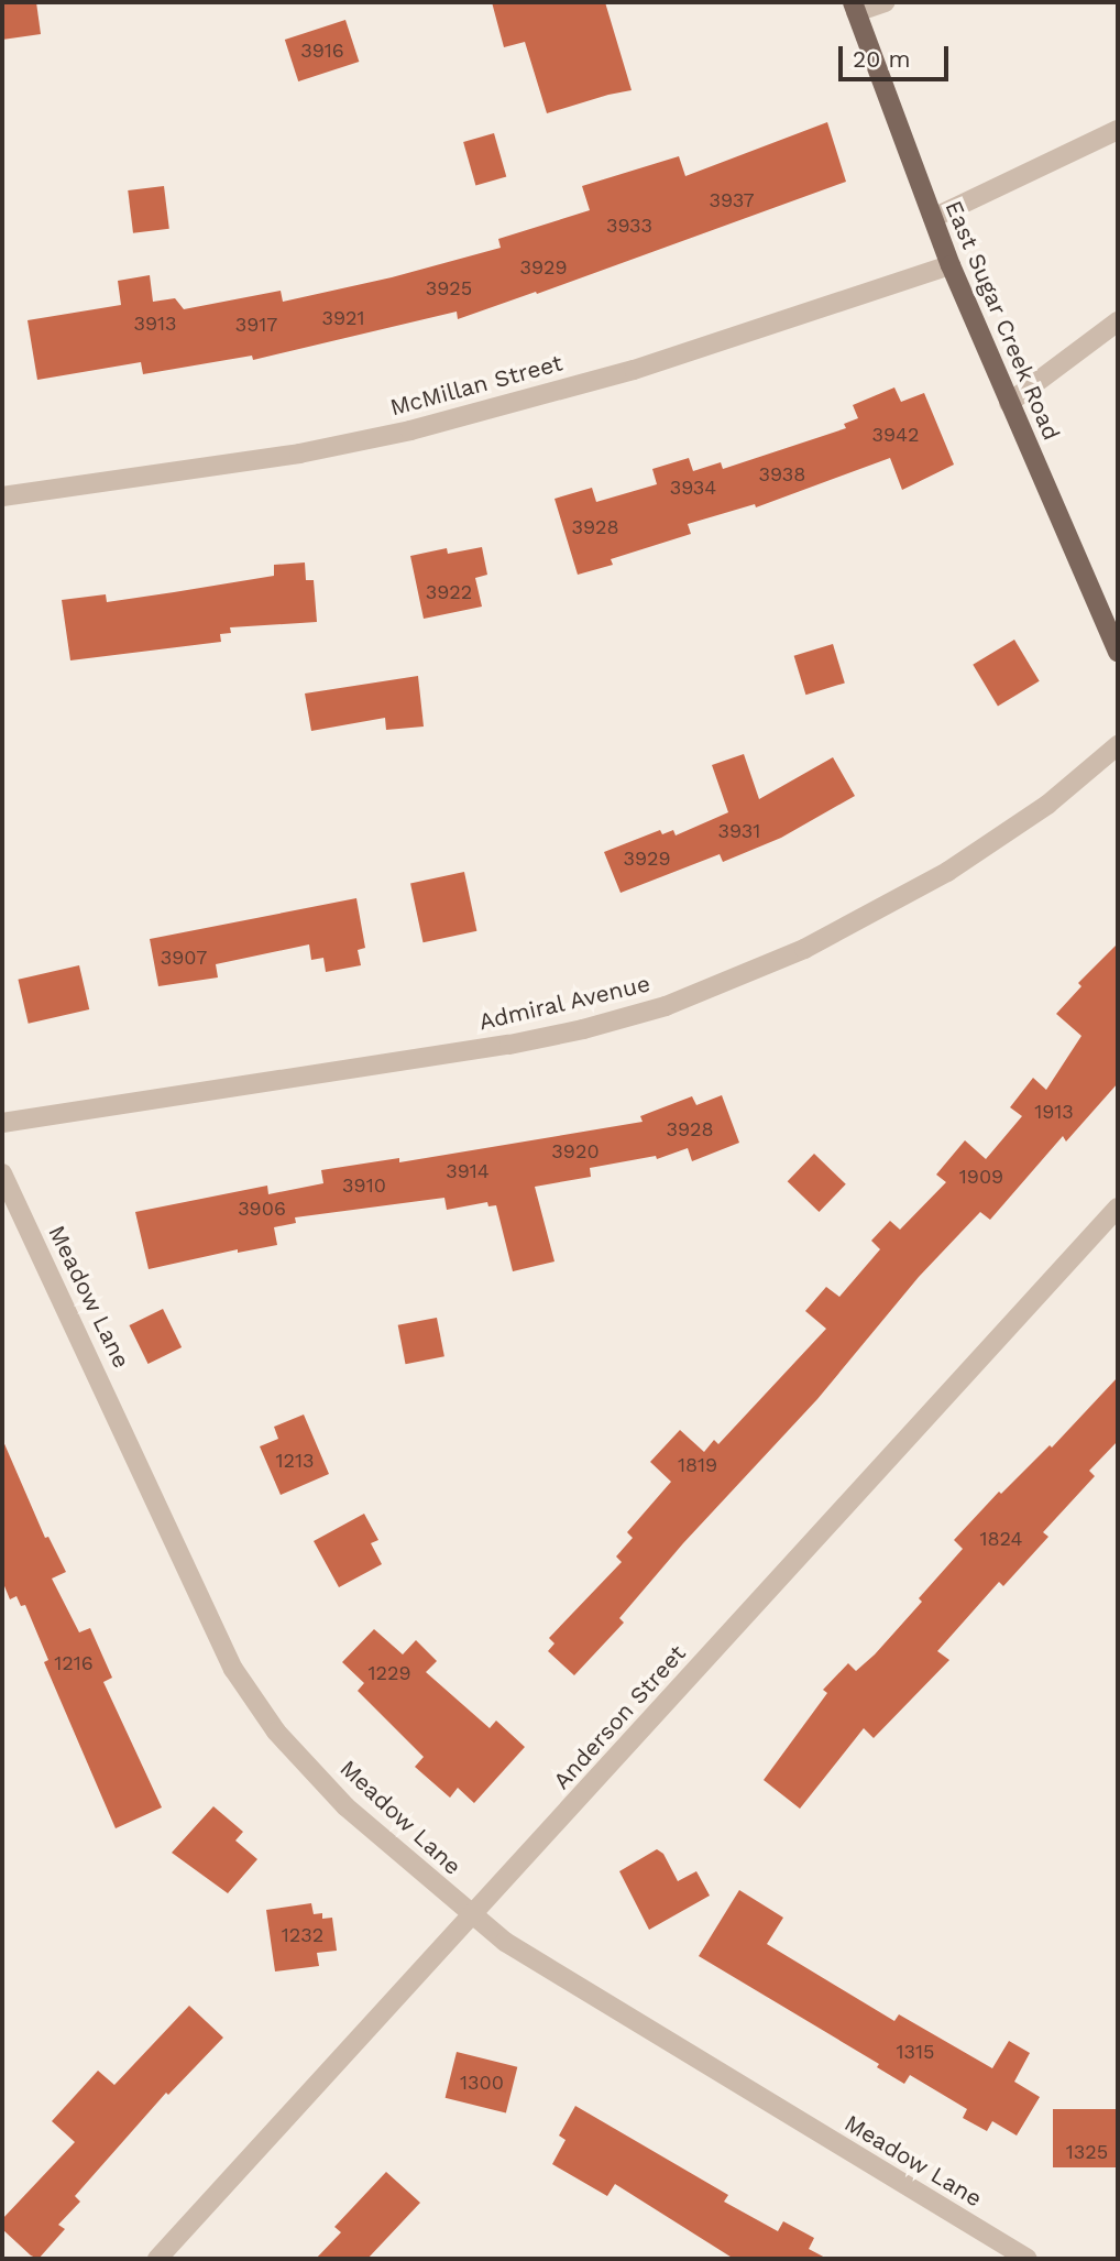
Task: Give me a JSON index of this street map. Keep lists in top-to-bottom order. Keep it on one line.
{"streets":{"main road":["East Sugar Creek Road"],"street":["McMillan Street","Admiral Avenue","Meadow Lane","Anderson Street"]},"crossings":[["East Sugar Creek Road","McMillan Street"],["Meadow Lane","Anderson Street"]],"house_numbers":["3916","3937","3933","3929","3925","3921","3913","3917","3942","3938","3934","3928","3922","3931","3929","3907","1913","3928","3920","3914","1909","3910","3906","1213","1819","1824","1216","1229","1232","1315","1300","1325"],"scale_bar":"20 m"}
